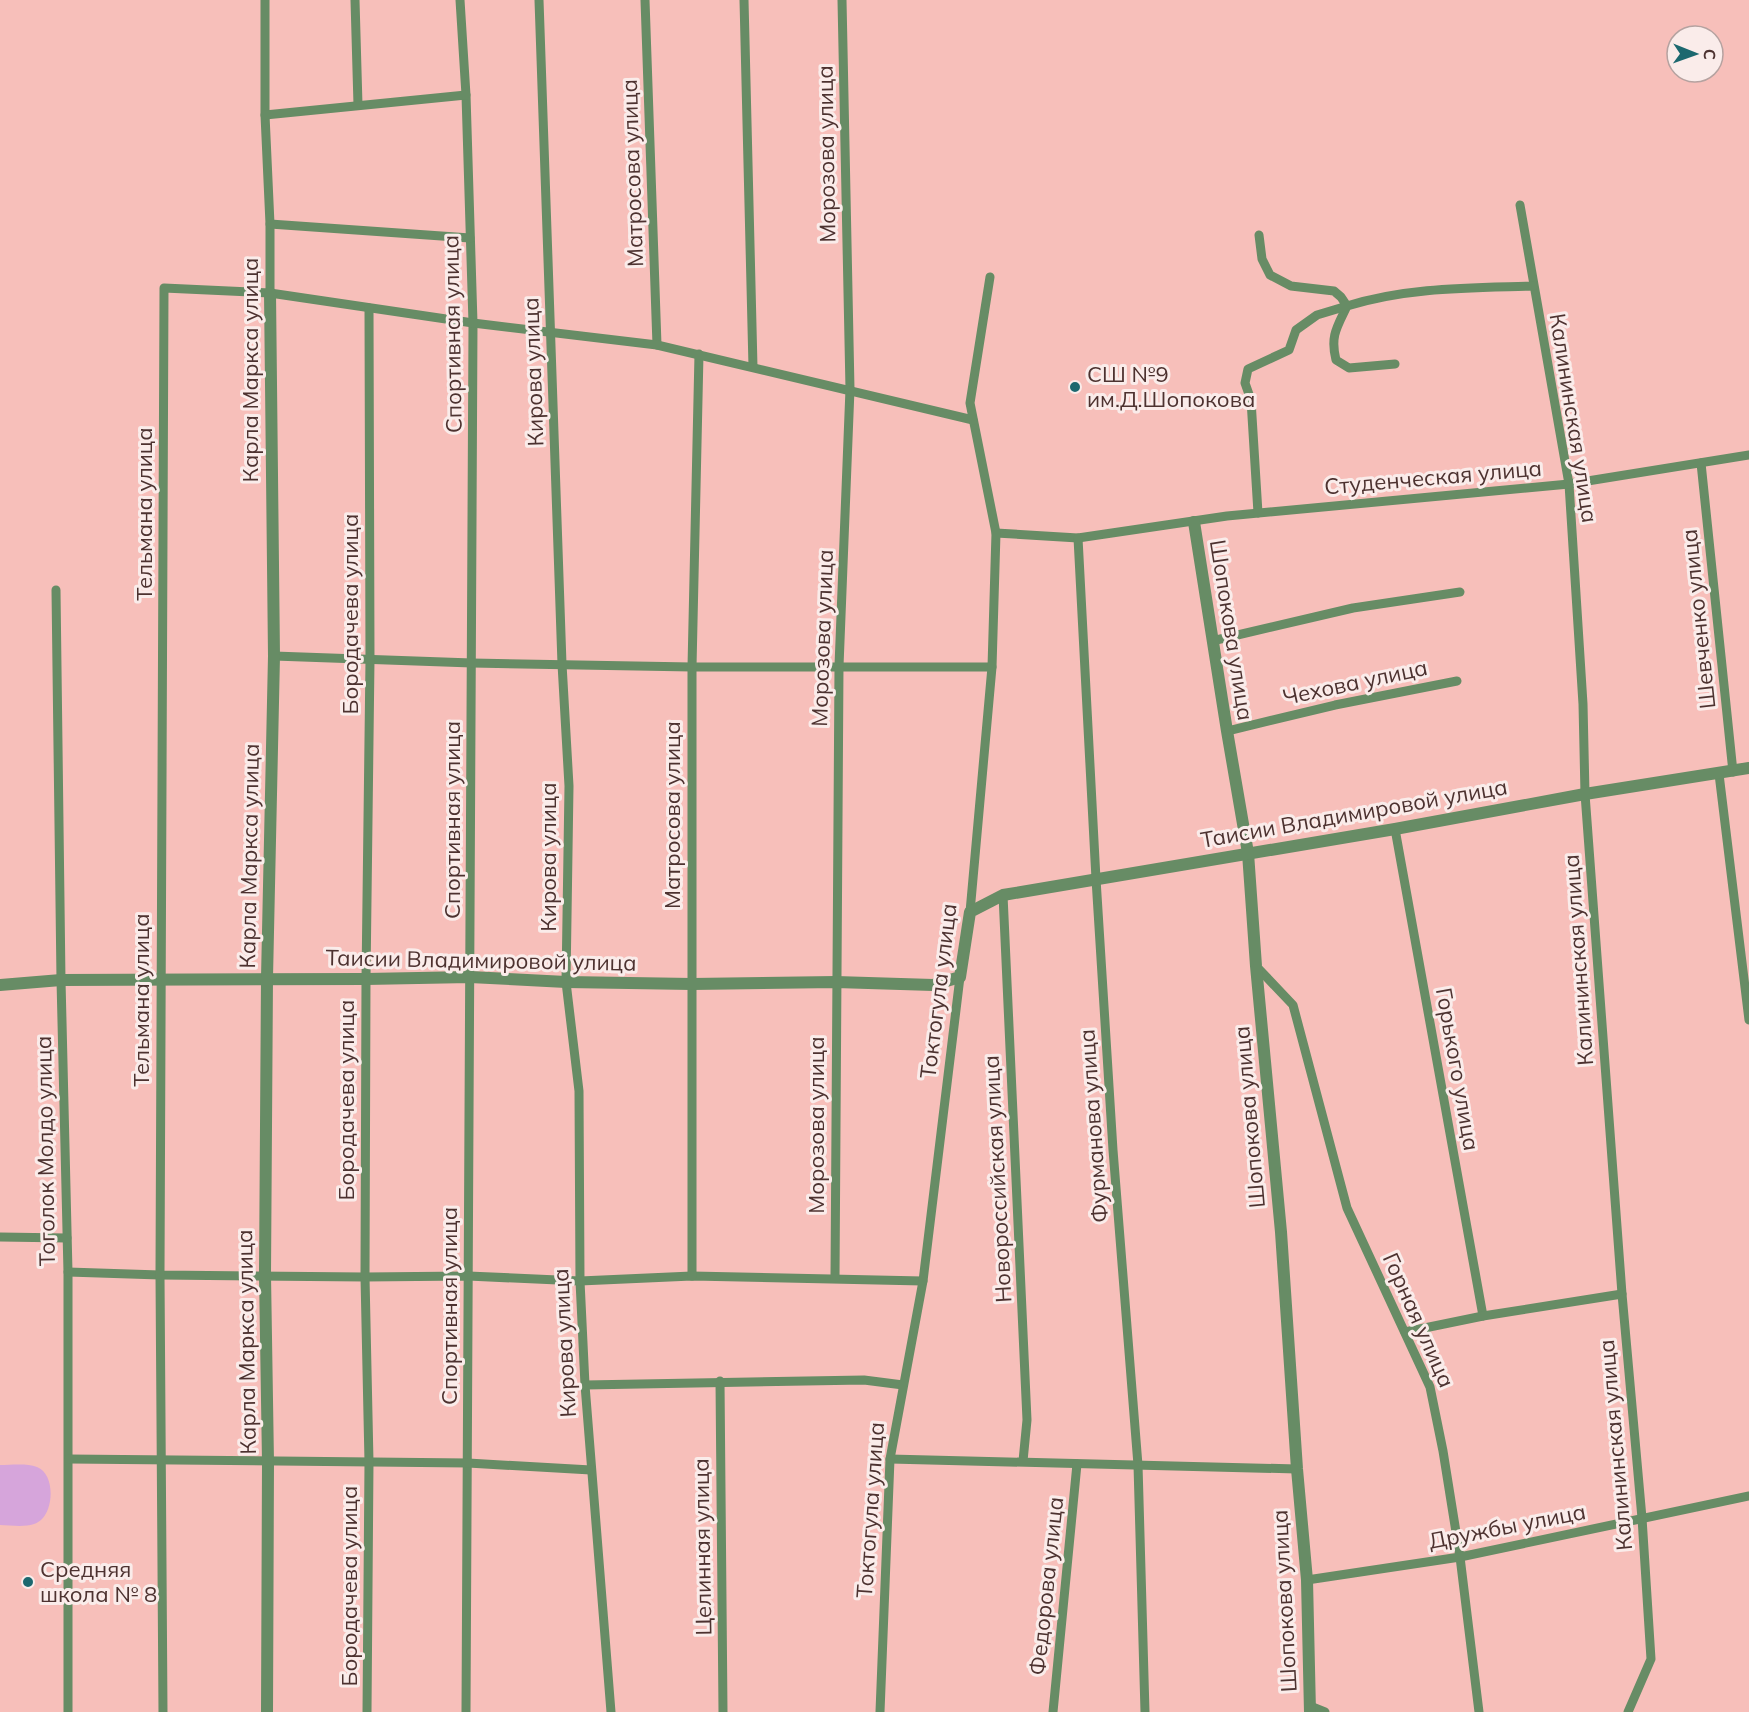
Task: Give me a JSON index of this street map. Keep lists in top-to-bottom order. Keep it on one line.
{"streets":{"street":["Морозова улица","Матросова улица","Спортивная улица","Карла Маркса улица","Кирова улица","Калининская улица","Студенческая улица","Тельмана улица","Бородачева улица","Шевченко улица","Шопокова улица","Чехова улица","Таисии Владимировой улица","Токтогула улица","Горького улица","Фурманова улица","Тоголок Молдо улица","Новороссийская улица","Горная улица","Дружбы улица","Целинная улица","Федорова улица"]},"crossings":[["Морозова улица","Таисии Владимировой улица"],["Матросова улица","Таисии Владимировой улица"],["Спортивная улица","Таисии Владимировой улица"],["Карла Маркса улица","Тельмана улица"],["Карла Маркса улица","Таисии Владимировой улица"],["Кирова улица","Таисии Владимировой улица"],["Калининская улица","Студенческая улица"],["Калининская улица","Таисии Владимировой улица"],["Калининская улица","Дружбы улица"],["Студенческая улица","Шевченко улица"],["Студенческая улица","Шопокова улица"],["Тельмана улица","Таисии Владимировой улица"],["Бородачева улица","Таисии Владимировой улица"],["Шевченко улица","Таисии Владимировой улица"],["Шопокова улица","Чехова улица"],["Шопокова улица","Таисии Владимировой улица"],["Шопокова улица","Горная улица"],["Шопокова улица","Дружбы улица"],["Таисии Владимировой улица","Токтогула улица"],["Таисии Владимировой улица","Горького улица"],["Таисии Владимировой улица","Фурманова улица"],["Таисии Владимировой улица","Тоголок Молдо улица"],["Таисии Владимировой улица","Новороссийская улица"],["Горная улица","Дружбы улица"]],"places":["СШ №9 им.Д.Шопокова","Средняя школа № 8"],"north":"right"}
